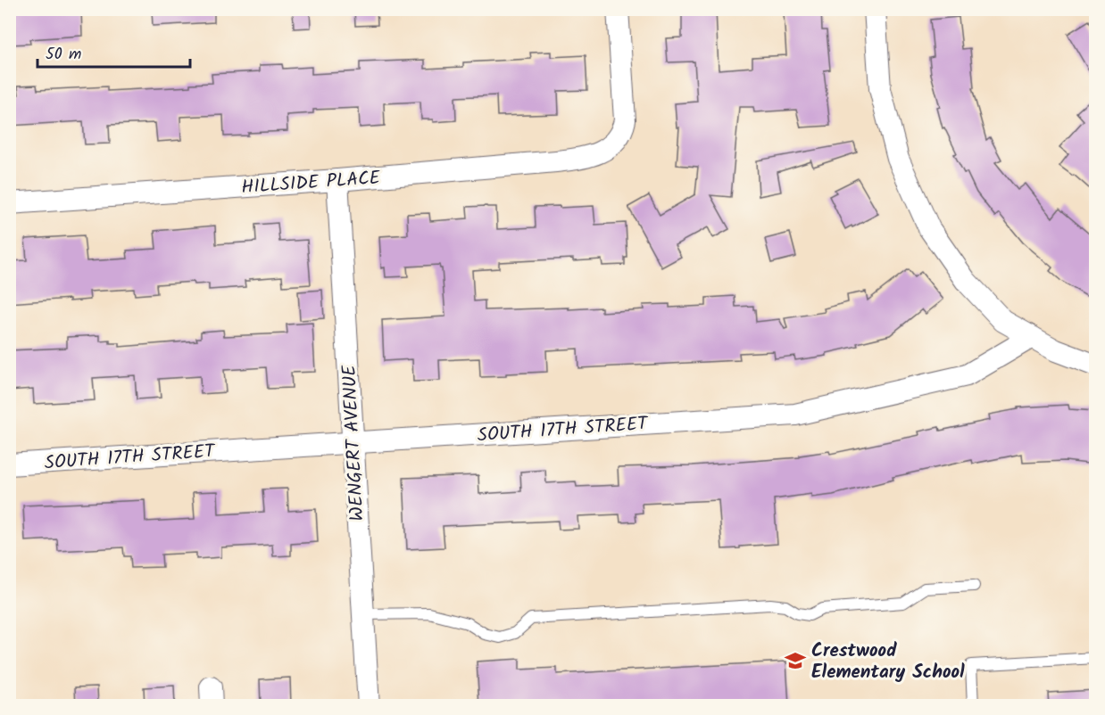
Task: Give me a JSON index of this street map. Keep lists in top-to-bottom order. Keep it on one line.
{"streets":{"street":["HILLSIDE PLACE","SOUTH 17TH STREET","WENGERT AVENUE"]},"crossings":[["HILLSIDE PLACE","WENGERT AVENUE"],["SOUTH 17TH STREET","WENGERT AVENUE"]],"places":{"school or university":["Crestwood Elementary School"]},"scale_bar":"50 m"}
